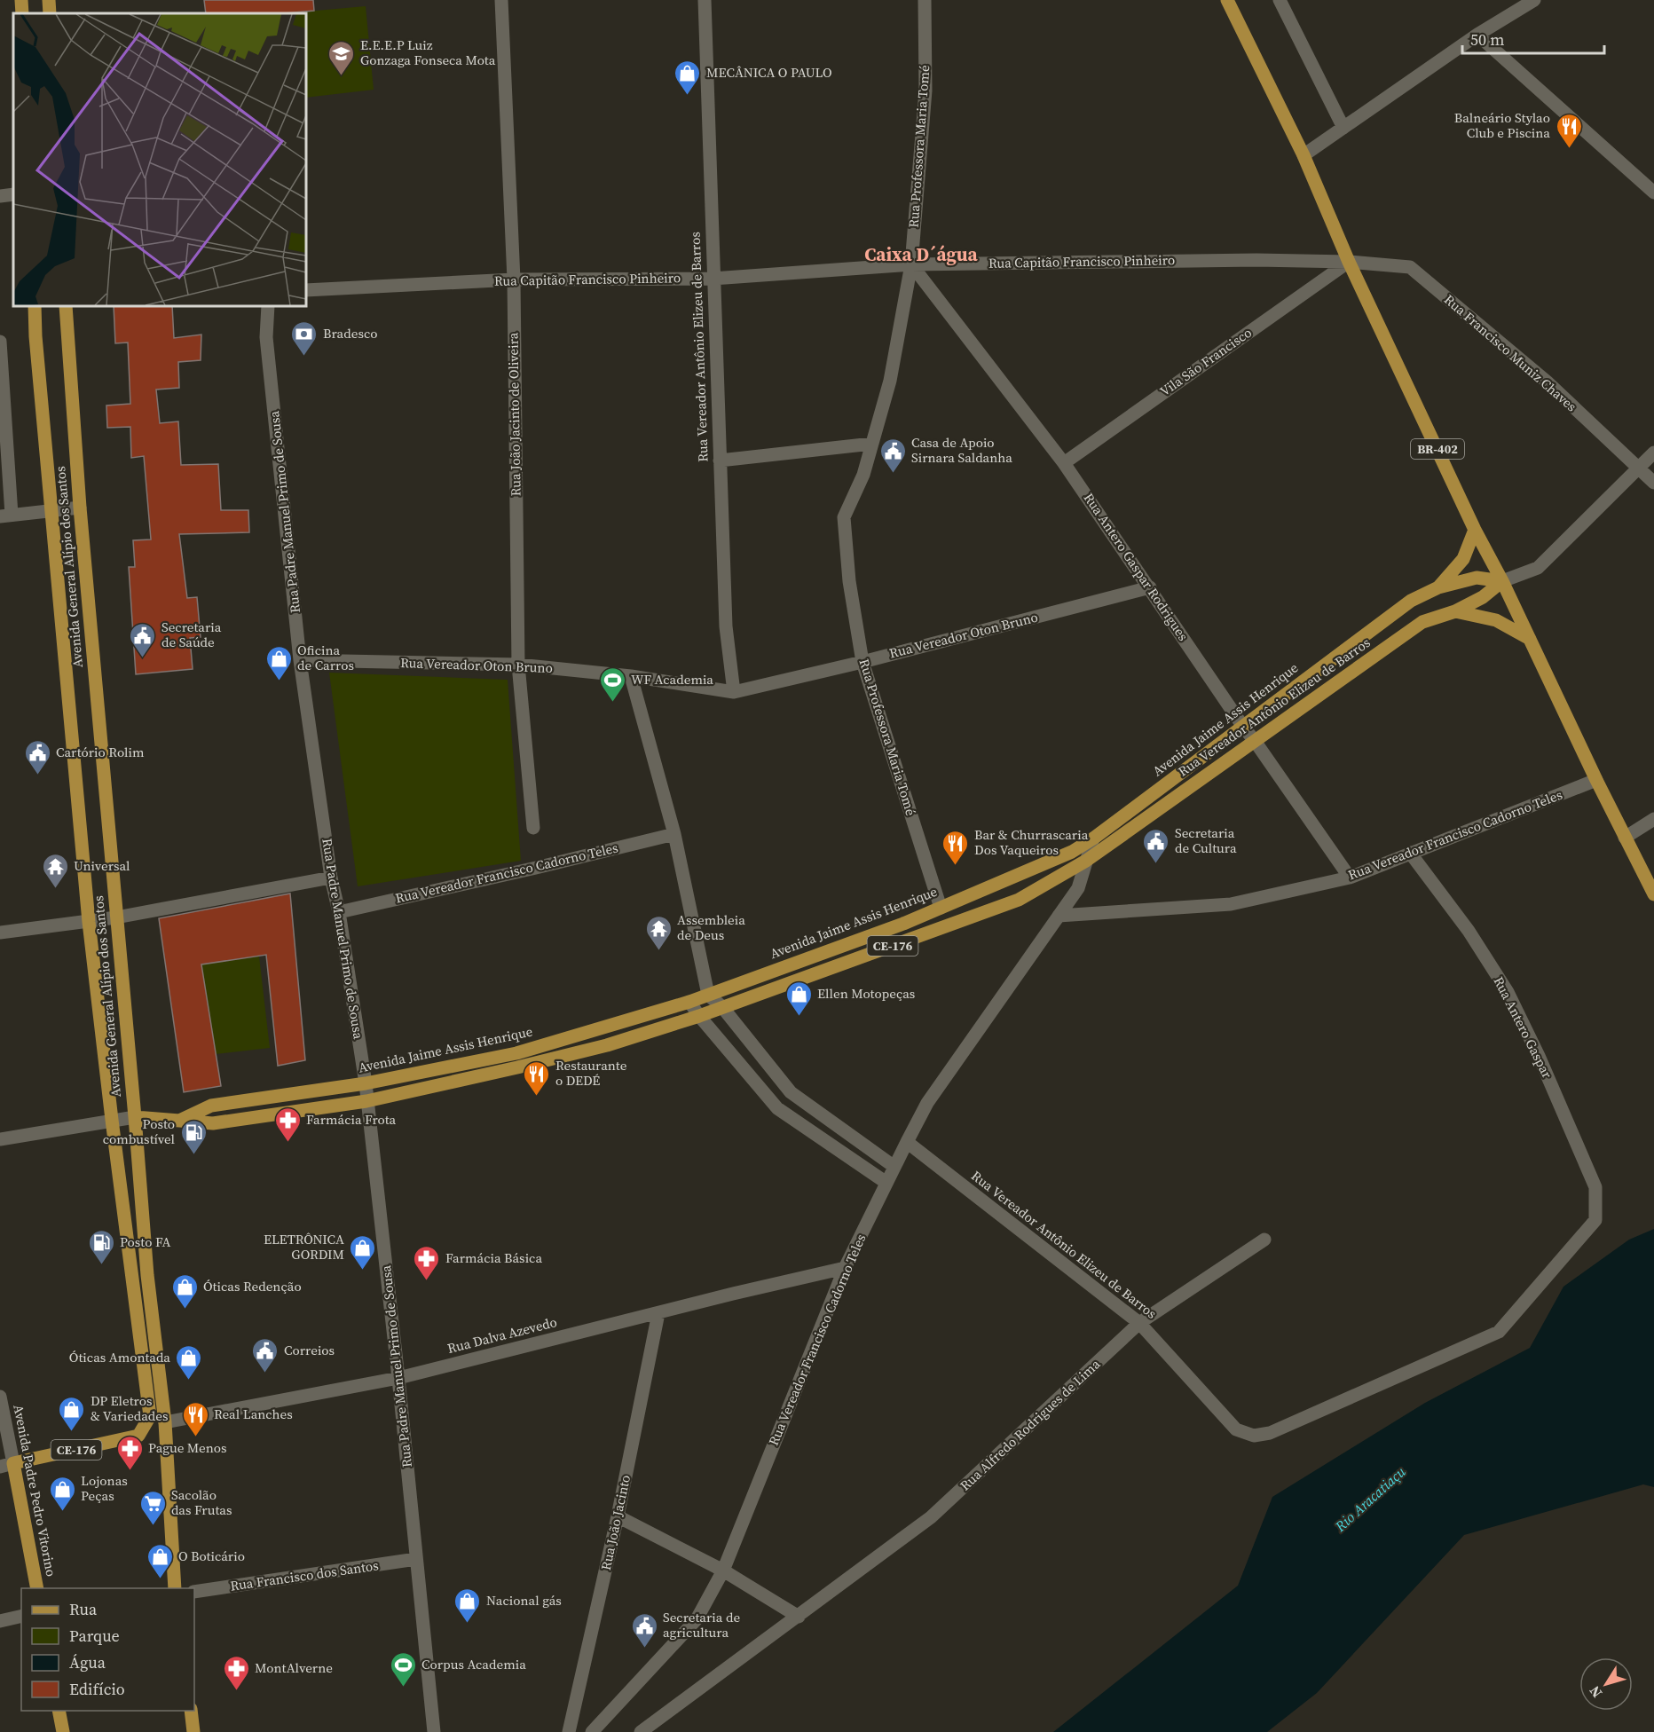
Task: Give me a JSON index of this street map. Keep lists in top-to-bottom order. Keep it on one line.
{"streets":{"main road":["Rua Vereador Antônio Elizeu de Barros","BR-402","Avenida General Alípio dos Santos","Avenida Jaime Assis Henrique","CE-176","Avenida Padre Pedro Vitorino"],"street":["Rua Professora Maria Tomé","Rua Capitão Francisco Pinheiro","Rua Francisco Muniz Chaves","Vila São Francisco","Rua João Jacinto de Oliveira","Rua Padre Manuel Primo de Sousa","Rua Antero Gaspar Rodrigues","Rua Vereador Oton Bruno","Rua Vereador Francisco Cadorno Teles","Rua Antero Gaspar","Rua Dalva Azevedo","Rua Alfredo Rodrigues de Lima","Rua João Jacinto","Rua Francisco dos Santos"]},"crossings":[["Rua Professora Maria Tomé","Rua Capitão Francisco Pinheiro"],["Rua Professora Maria Tomé","Rua Antero Gaspar Rodrigues"],["Rua Professora Maria Tomé","Rua Vereador Oton Bruno"],["Rua Professora Maria Tomé","Avenida Jaime Assis Henrique"],["Rua Capitão Francisco Pinheiro","Rua Vereador Antônio Elizeu de Barros"],["Rua Capitão Francisco Pinheiro","Rua Francisco Muniz Chaves"],["Rua Capitão Francisco Pinheiro","Vila São Francisco"],["Rua Capitão Francisco Pinheiro","Rua João Jacinto de Oliveira"],["Rua Capitão Francisco Pinheiro","BR-402"],["Rua Capitão Francisco Pinheiro","Rua Antero Gaspar Rodrigues"],["Rua Vereador Antônio Elizeu de Barros","BR-402"],["Rua Vereador Antônio Elizeu de Barros","Rua Padre Manuel Primo de Sousa"],["Rua Vereador Antônio Elizeu de Barros","Rua Antero Gaspar Rodrigues"],["Rua Vereador Antônio Elizeu de Barros","Rua Vereador Oton Bruno"],["Rua Vereador Antônio Elizeu de Barros","Avenida Jaime Assis Henrique"],["Rua Vereador Antônio Elizeu de Barros","Rua Vereador Francisco Cadorno Teles"],["Rua Vereador Antônio Elizeu de Barros","CE-176"],["Rua Vereador Antônio Elizeu de Barros","Rua Antero Gaspar"],["Rua Vereador Antônio Elizeu de Barros","Rua Alfredo Rodrigues de Lima"],["Rua Francisco Muniz Chaves","Vila São Francisco"],["Rua Francisco Muniz Chaves","BR-402"],["Vila São Francisco","BR-402"],["Vila São Francisco","Rua Antero Gaspar Rodrigues"],["Rua João Jacinto de Oliveira","Rua Vereador Oton Bruno"],["BR-402","Avenida Jaime Assis Henrique"],["BR-402","Rua Vereador Francisco Cadorno Teles"],["Rua Padre Manuel Primo de Sousa","Rua Vereador Oton Bruno"],["Rua Padre Manuel Primo de Sousa","Avenida Jaime Assis Henrique"],["Rua Padre Manuel Primo de Sousa","Rua Vereador Francisco Cadorno Teles"],["Rua Padre Manuel Primo de Sousa","Rua Dalva Azevedo"],["Rua Padre Manuel Primo de Sousa","Rua Francisco dos Santos"],["Avenida General Alípio dos Santos","CE-176"],["Avenida General Alípio dos Santos","Rua Dalva Azevedo"],["Avenida General Alípio dos Santos","Avenida Padre Pedro Vitorino"],["Rua Antero Gaspar Rodrigues","Rua Vereador Oton Bruno"],["Rua Antero Gaspar Rodrigues","Avenida Jaime Assis Henrique"],["Rua Antero Gaspar Rodrigues","Rua Vereador Francisco Cadorno Teles"],["Avenida Jaime Assis Henrique","Rua Vereador Francisco Cadorno Teles"],["Avenida Jaime Assis Henrique","CE-176"],["Rua Vereador Francisco Cadorno Teles","Rua Antero Gaspar"],["Rua Vereador Francisco Cadorno Teles","Rua Dalva Azevedo"],["Rua Dalva Azevedo","Rua João Jacinto"]],"districts":["Caixa D´água"],"water":["Rio Aracatiaçu"],"places":{"school or university":["E.E.E.P Luiz Gonzaga Fonseca Mota"],"shop":["MECÂNICA O PAULO","Oficina de Carros","Ellen Motopeças","ELETRÔNICA GORDIM","Óticas Redenção","Óticas Amontada","DP Eletros & Variedades","Lojonas Peças","O Boticário","Nacional gás"],"restaurant":["Balneário Stylao Club e Piscina","Bar & Churrascaria Dos Vaqueiros","Restaurante o DEDÉ","Real Lanches"],"bank":["Bradesco"],"public building":["Casa de Apoio Sirnara Saldanha","Secretaria de Saúde","Cartório Rolim","Secretaria de Cultura","Correios","Secretaria de agricultura"],"sports":["WF Academia","Corpus Academia"],"temple":["Universal","Assembleia de Deus"],"pharmacy":["Farmácia Frota","Farmácia Básica","Pague Menos","MontAlverne"],"fuel station":["Posto combustível","Posto FA"],"supermarket":["Sacolão das Frutas"]},"legend":["Rua","Parque","Água","Edifício"],"scale_bar":"50 m","north":"bottom left"}
